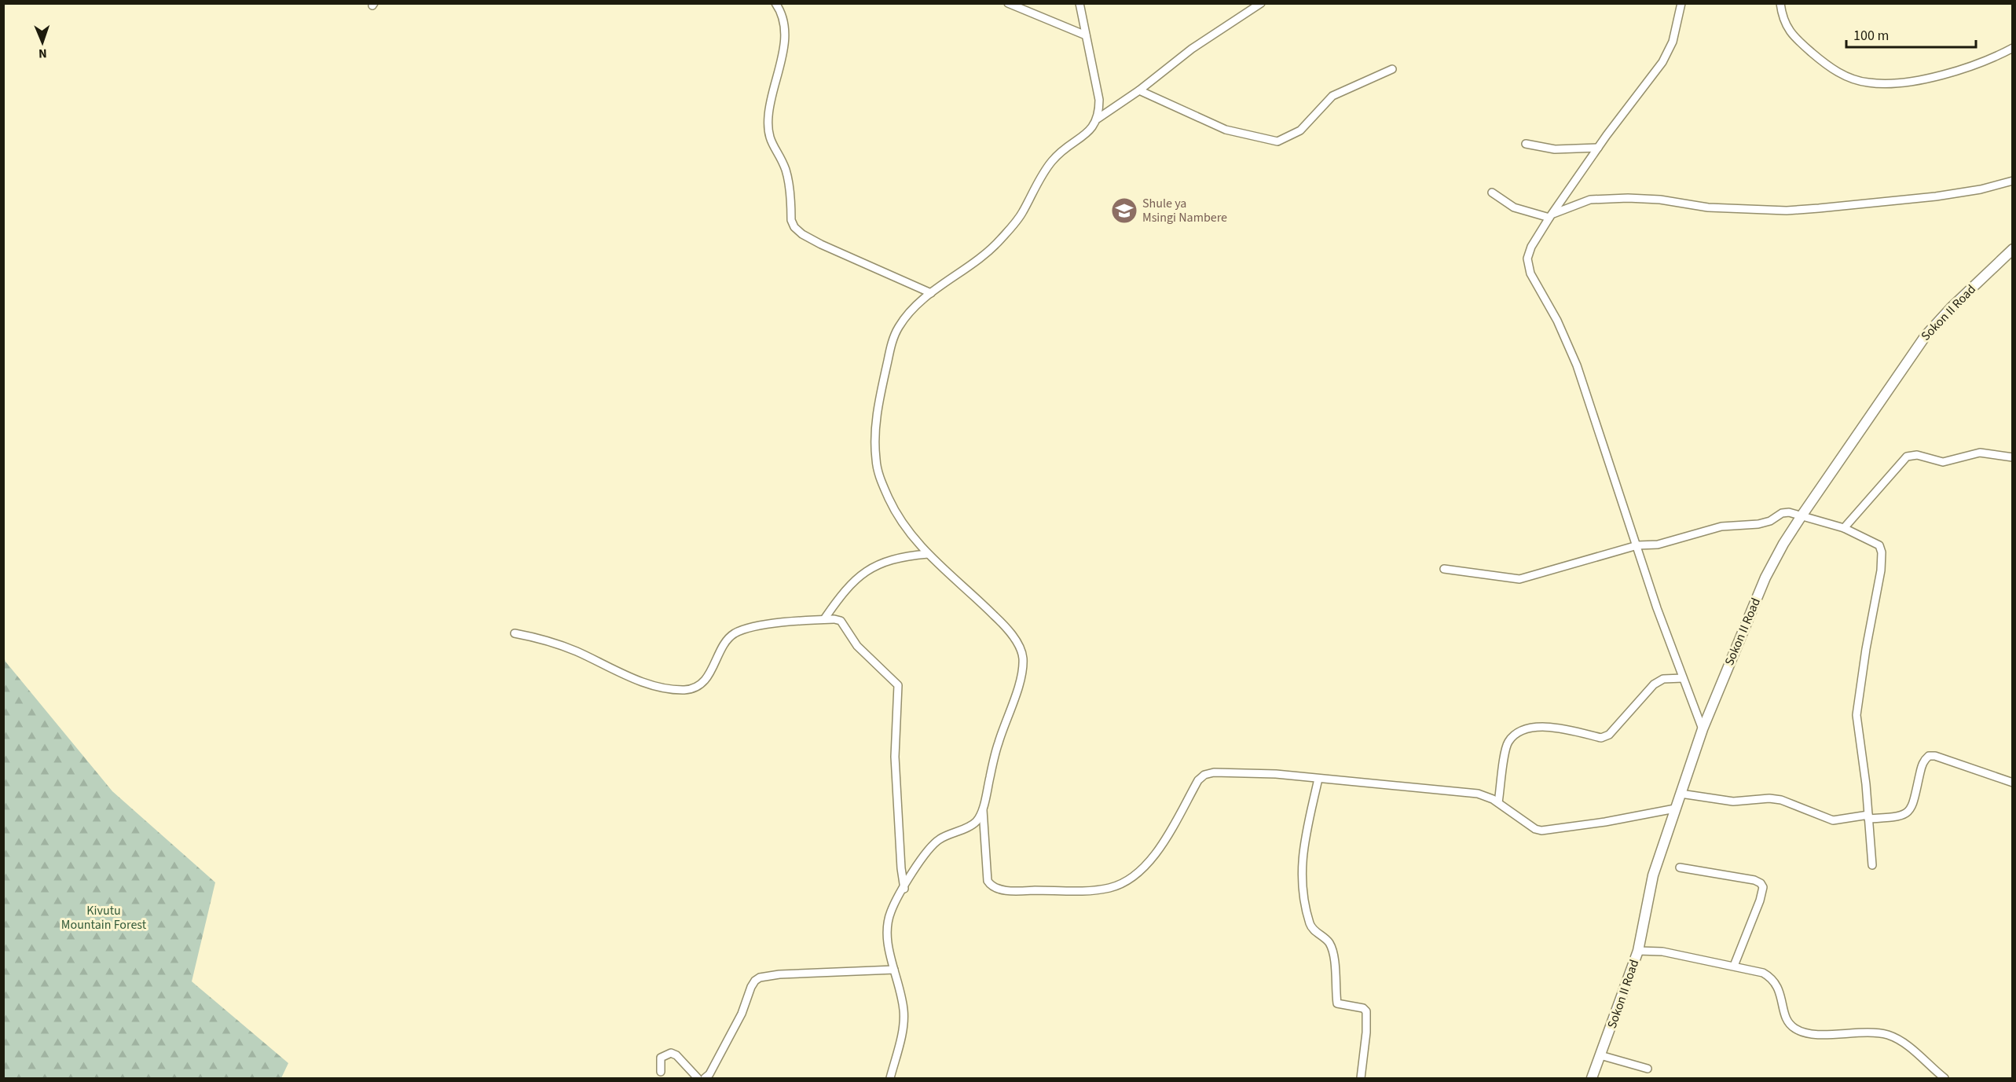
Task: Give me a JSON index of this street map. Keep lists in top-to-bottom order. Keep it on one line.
{"streets":{"street":["Sokon II Road"]},"parks":["Kivutu Mountain Forest"],"places":{"school or university":["Shule ya Msingi Nambere"]},"scale_bar":"100 m","north":"bottom"}
